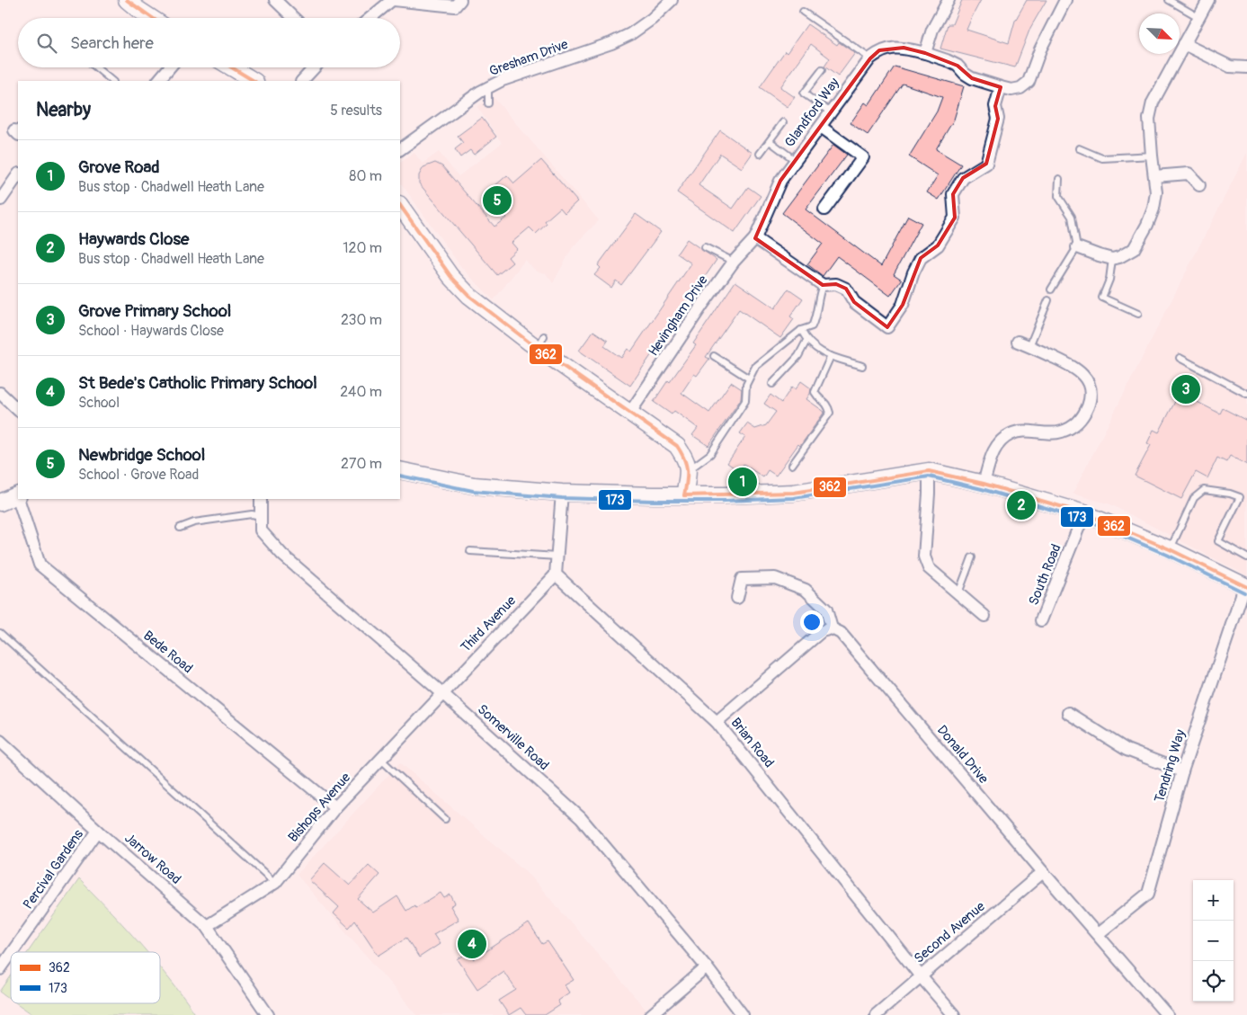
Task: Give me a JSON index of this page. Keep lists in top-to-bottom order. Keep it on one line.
{"streets":{"street":["Gresham Drive","Glandford Way","Hevingham Drive","South Road","Third Avenue","Bede Road","Somerville Road","Brian Road","Donald Drive","Tendring Way","Bishops Avenue","Jarrow Road","Percival Gardens","Second Avenue"]},"crossings":[["Glandford Way","Hevingham Drive"],["Third Avenue","Somerville Road"],["Third Avenue","Brian Road"],["Third Avenue","Bishops Avenue"],["Bede Road","Bishops Avenue"],["Somerville Road","Bishops Avenue"],["Brian Road","Second Avenue"],["Donald Drive","Tendring Way"],["Donald Drive","Second Avenue"],["Bishops Avenue","Jarrow Road"],["Jarrow Road","Percival Gardens"]],"lines":["transit line 362","transit line 173"],"legend":["362","173"],"north":"bottom right","page":{"search":"Search here","heading":["Nearby","5 results"],"list":[{"mark":"1","name":"Grove Road","note":"Bus stop · Chadwell Heath Lane","value":"80 m"},{"mark":"2","name":"Haywards Close","note":"Bus stop · Chadwell Heath Lane","value":"120 m"},{"mark":"3","name":"Grove Primary School","note":"School · Haywards Close","value":"230 m"},{"mark":"4","name":"St Bede's Catholic Primary School","note":"School","value":"240 m"},{"mark":"5","name":"Newbridge School","note":"School · Grove Road","value":"270 m"}],"pins":["5","3","1","2","4"],"map_buttons":["+","−"]}}
